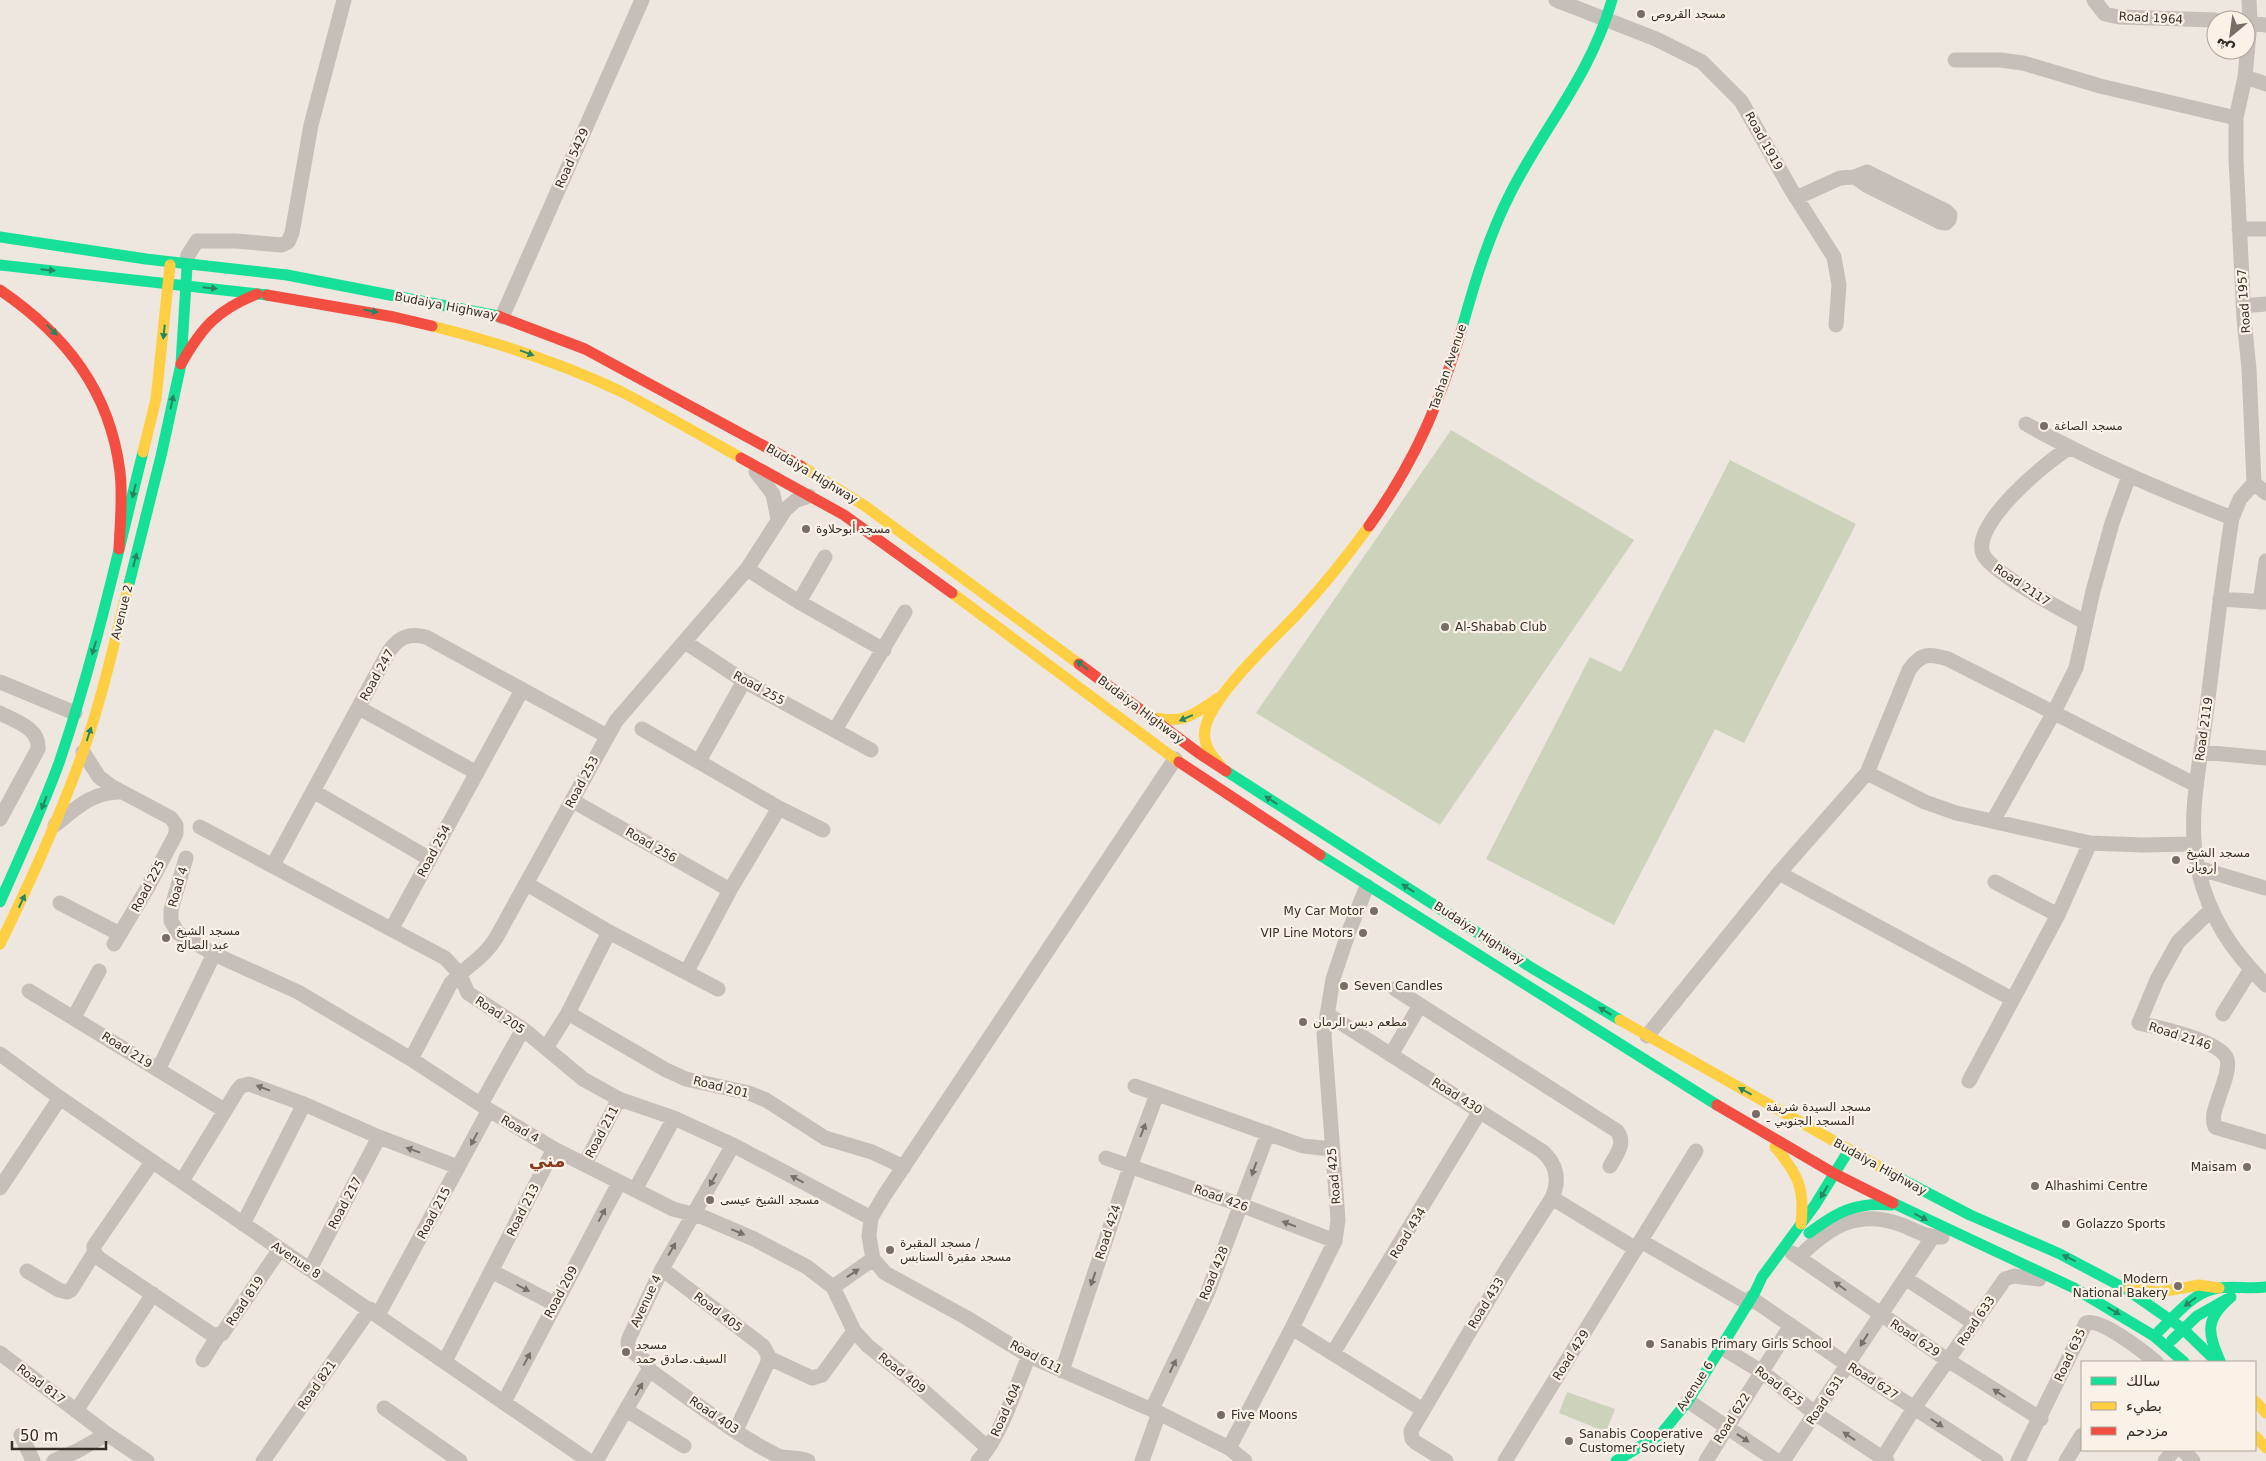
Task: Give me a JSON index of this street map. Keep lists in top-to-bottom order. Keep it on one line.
{"streets":{"main road":["Budaiya Highway","Tashan Avenue","Avenue 2","Avenue 6"],"street":["Road 1964","Road 1919","Road 5429","Road 1957","Road 2117","Road 247","Road 255","Road 2119","Road 253","Road 256","Road 254","Road 225","Road 4","Road 205","Road 2146","Road 219","Road 201","Road 430","Road 211","Road 425","Road 426","Road 217","Road 213","Road 215","Road 424","Road 434","Avenue 8","Road 428","Road 209","Road 819","Avenue 4","Road 433","Road 405","Road 633","Road 629","Road 429","Road 635","Road 611","Road 409","Road 627","Road 817","Road 821","Road 625","Road 631","Road 404","Road 403","Road 622"]},"crossings":[["Road 1919","Tashan Avenue"],["Road 5429","Budaiya Highway"],["Road 1957","Road 2119"],["Budaiya Highway","Avenue 2"],["Budaiya Highway","Road 253"],["Budaiya Highway","Road 425"],["Budaiya Highway","Road 633"],["Budaiya Highway","Avenue 6"],["Road 247","Road 253"],["Road 247","Road 254"],["Road 247","Road 205"],["Road 255","Road 253"],["Road 2119","Road 2146"],["Road 253","Road 256"],["Road 253","Road 4"],["Road 253","Road 205"],["Road 254","Road 205"],["Road 4","Road 211"],["Road 4","Road 213"],["Road 4","Road 215"],["Road 4","Road 209"],["Road 4","Avenue 4"],["Road 4","Road 409"],["Road 205","Road 211"],["Road 205","Road 215"],["Road 430","Road 425"],["Road 430","Road 434"],["Road 430","Road 433"],["Road 425","Road 426"],["Road 425","Road 611"],["Road 426","Road 424"],["Road 426","Road 428"],["Road 217","Avenue 8"],["Road 213","Avenue 8"],["Road 215","Avenue 8"],["Road 215","Road 821"],["Road 424","Road 611"],["Avenue 8","Road 209"],["Avenue 8","Road 819"],["Avenue 8","Road 821"],["Road 428","Road 611"],["Avenue 4","Road 405"],["Avenue 4","Road 403"],["Road 405","Road 409"],["Road 633","Road 629"],["Road 633","Road 627"],["Road 633","Road 625"],["Road 629","Road 635"],["Road 629","Avenue 6"],["Road 629","Road 631"],["Road 429","Road 627"],["Road 611","Road 404"],["Road 409","Road 404"],["Road 627","Avenue 6"],["Road 627","Road 631"],["Road 627","Road 622"],["Avenue 6","Road 625"],["Road 625","Road 631"],["Road 625","Road 622"]],"one_way":["Road 629","Road 625"],"districts":["مني"],"places":["مسجد القروص","مسجد الصاغة","مسجد أبوحلاوة","Al-Shabab Club","مسجد الشيخ إرويان","My Car Motor","VIP Line Motors","مسجد الشيخ عبد الصالح","Seven Candles","مطعم دبس الرمان","مسجد السيدة شريفة - المسجد الجنوبي","Maisam","Alhashimi Centre","مسجد الشيخ عيسى","Golazzo Sports","مسجد المقبرة / مسجد مقبرة السنابس","Modern National Bakery","Sanabis Primary Girls School","مسجد السيف.صادق حمد","Five Moons","Sanabis Cooperative Customer Society"],"legend":["سالك","بطيء","مزدحم"],"scale_bar":"50 m","north":"bottom left"}
